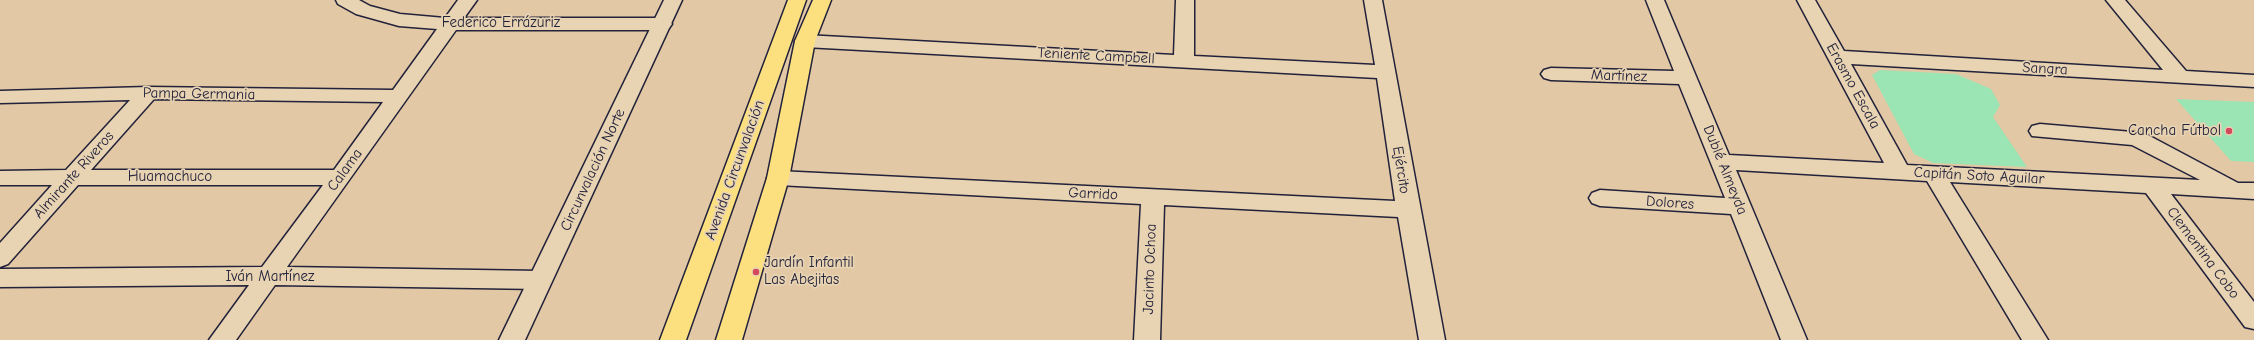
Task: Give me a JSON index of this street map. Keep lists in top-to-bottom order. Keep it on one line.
{"streets":{"main road":["Avenida Circunvalación"],"street":["Federico Errázuriz","Teniente Campbell","Sangra","Martínez","Erasmo Escala","Pampa Germania","Calama","Circunvalación Norte","Ejército","Dublé Almeyda","Almirante Riveros","Capitán Soto Aguilar","Huamachuco","Garrido","Dolores","Clementina Cobo","Jacinto Ochoa","Iván Martínez"]},"crossings":[["Federico Errázuriz","Calama"],["Federico Errázuriz","Circunvalación Norte"],["Teniente Campbell","Ejército"],["Sangra","Erasmo Escala"],["Martínez","Dublé Almeyda"],["Erasmo Escala","Capitán Soto Aguilar"],["Pampa Germania","Calama"],["Pampa Germania","Almirante Riveros"],["Calama","Huamachuco"],["Calama","Iván Martínez"],["Circunvalación Norte","Iván Martínez"],["Ejército","Garrido"],["Dublé Almeyda","Capitán Soto Aguilar"],["Dublé Almeyda","Dolores"],["Almirante Riveros","Huamachuco"],["Capitán Soto Aguilar","Clementina Cobo"],["Garrido","Jacinto Ochoa"]],"places":["Cancha Fútbol","Jardín Infantil Las Abejitas"]}
